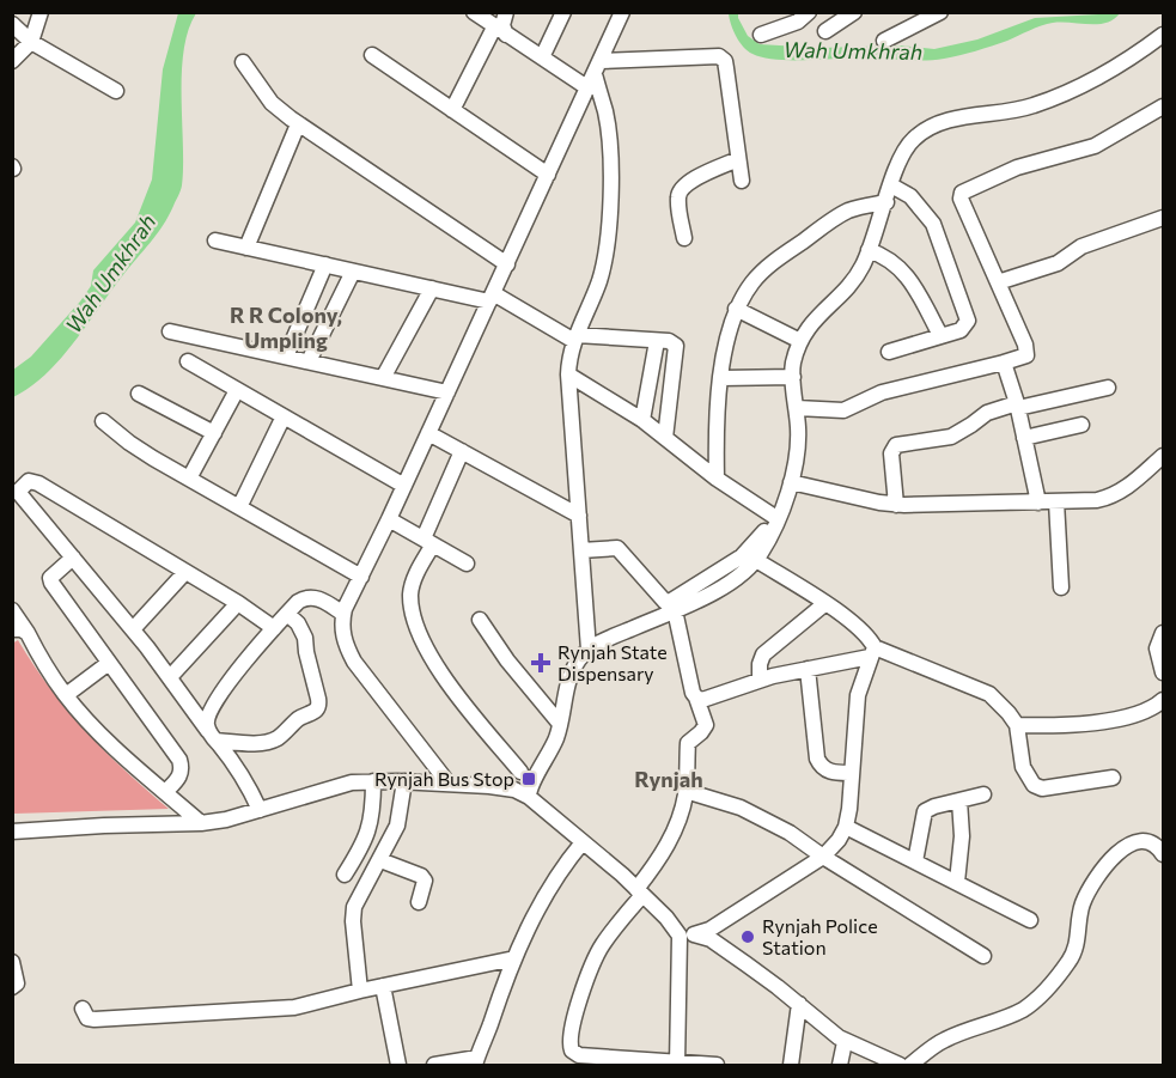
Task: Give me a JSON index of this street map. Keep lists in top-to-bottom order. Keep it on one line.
{"districts":["R R Colony, Umpling","Rynjah"],"water":["Wah Umkhrah"],"places":{"health":["Rynjah State Dispensary"],"transit":["Rynjah Bus Stop"],"other":["Rynjah Police Station"]}}
